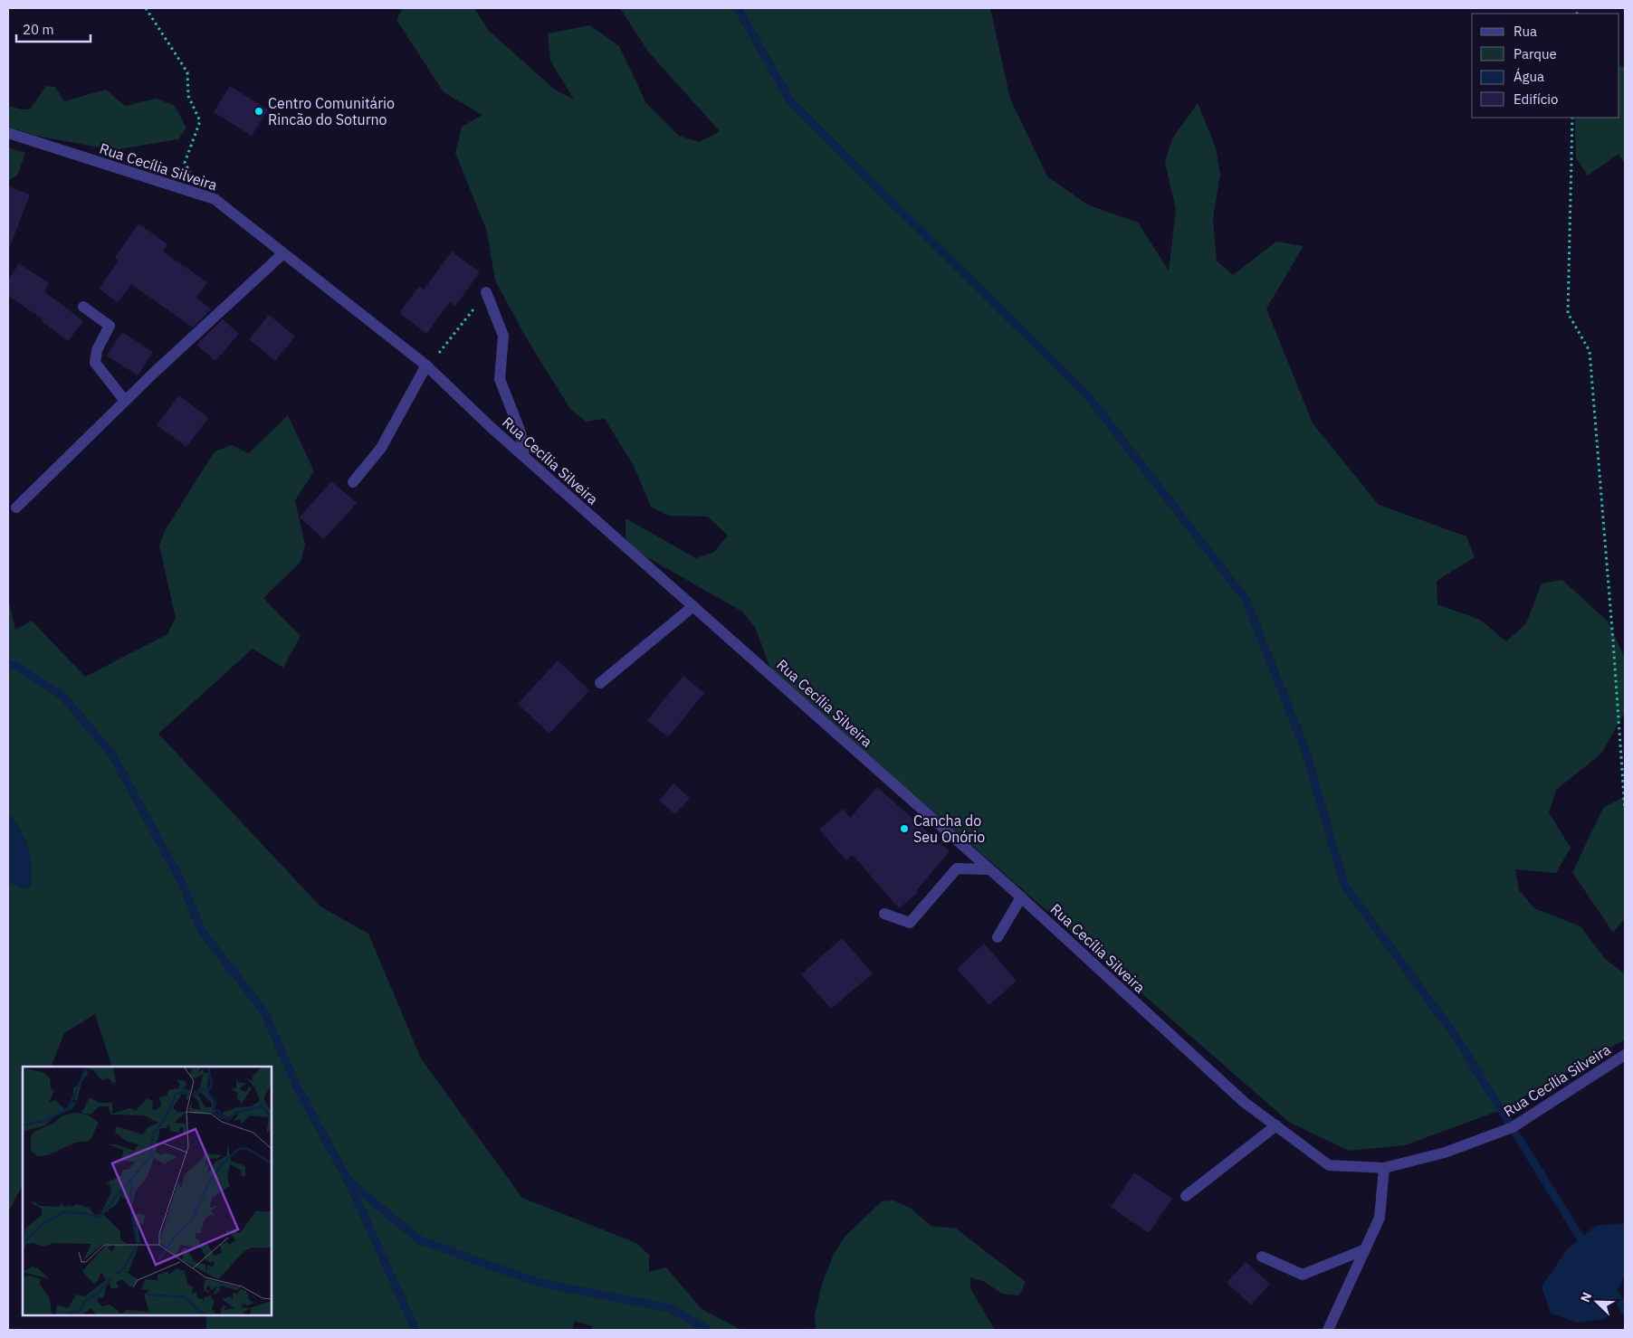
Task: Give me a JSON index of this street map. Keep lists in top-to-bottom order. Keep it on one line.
{"streets":{"street":["Rua Cecília Silveira"]},"places":["Centro Comunitário Rincão do Soturno","Cancha do Seu Onório"],"legend":["Rua","Parque","Água","Edifício"],"scale_bar":"20 m","north":"top left"}
